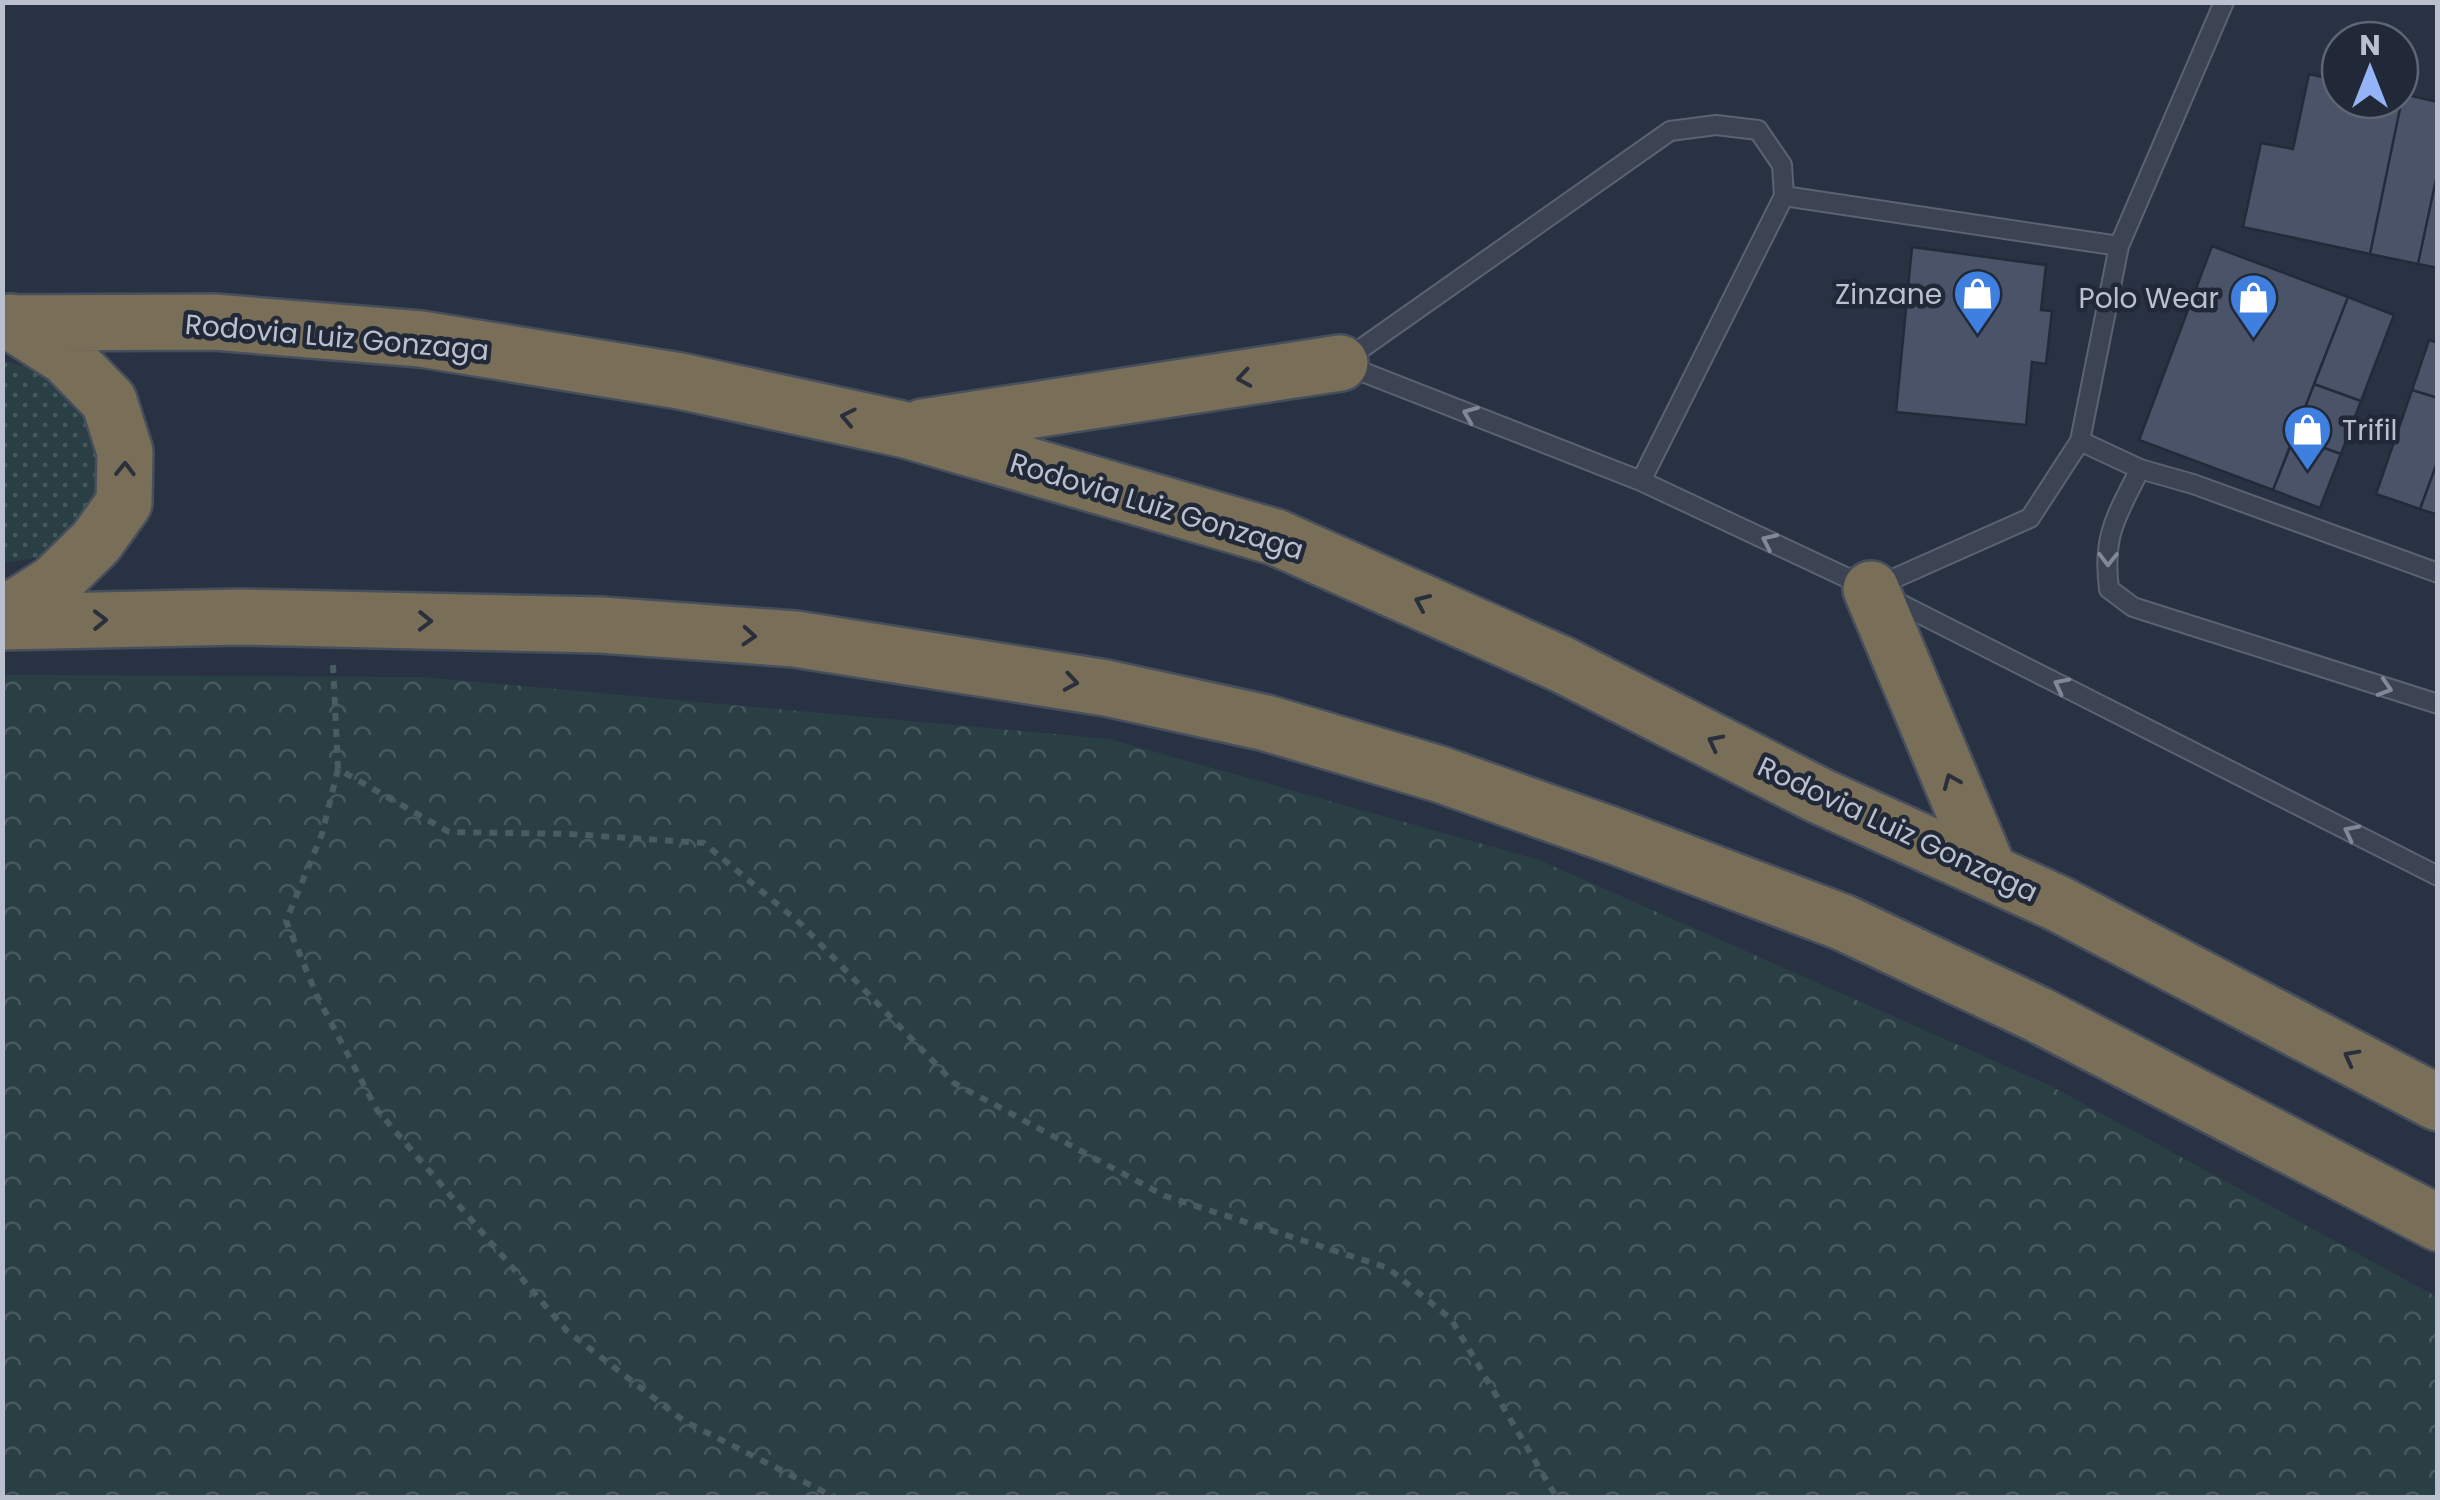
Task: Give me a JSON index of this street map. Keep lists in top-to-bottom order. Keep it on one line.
{"streets":{"highway":["Rodovia Luiz Gonzaga"]},"places":{"shop":["Zinzane","Polo Wear","Trifil"]},"north":"top"}
